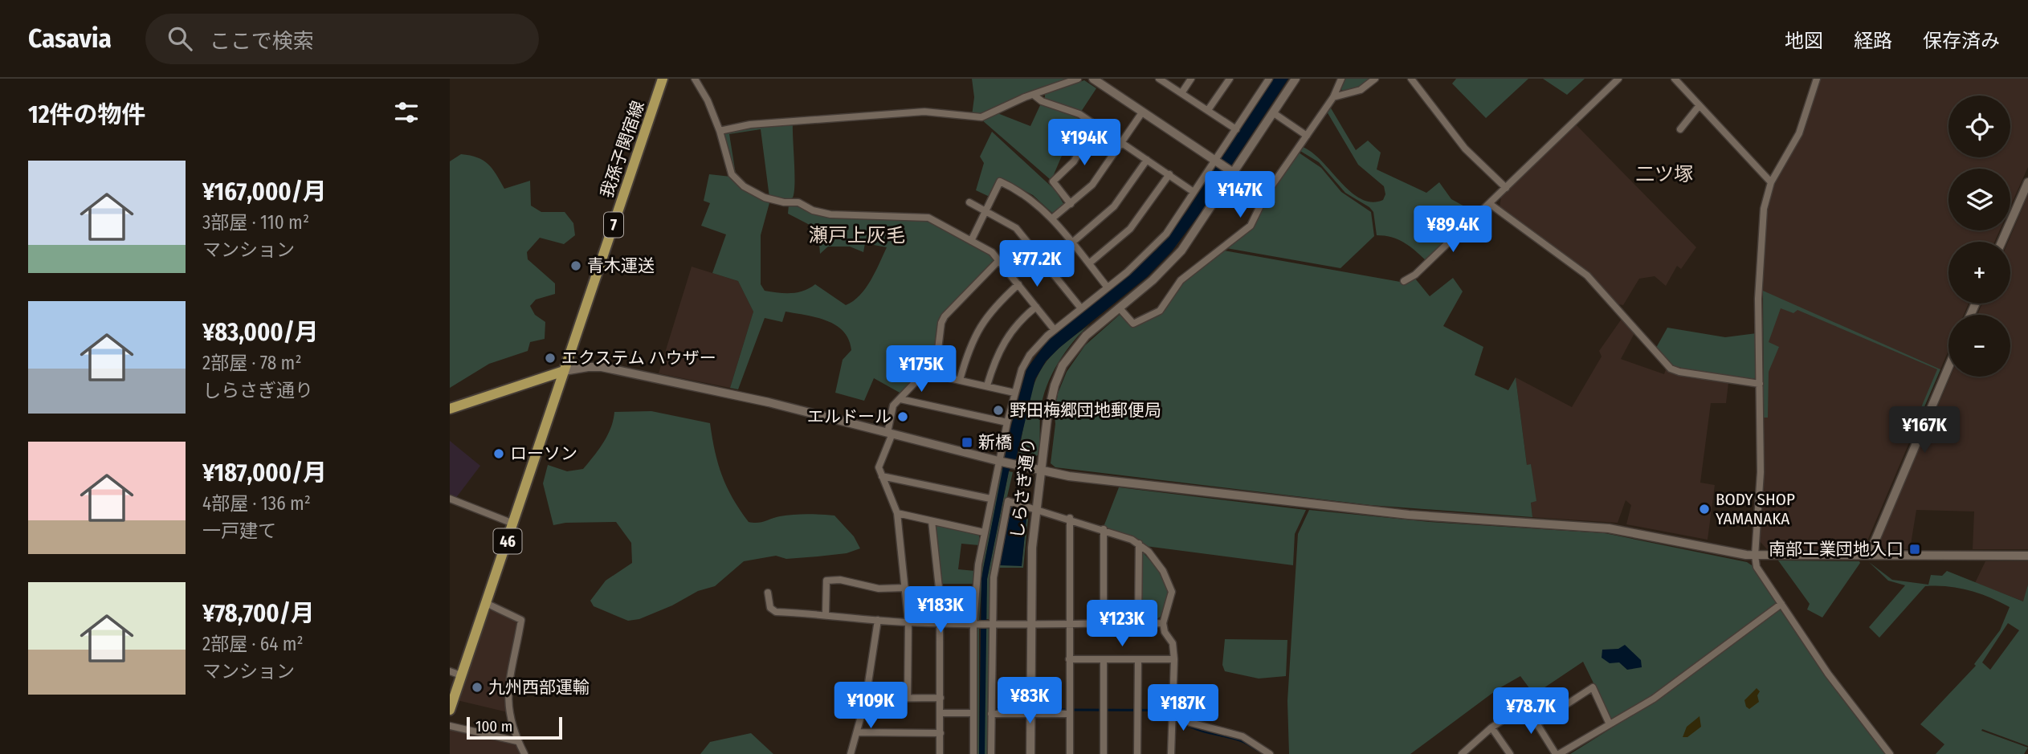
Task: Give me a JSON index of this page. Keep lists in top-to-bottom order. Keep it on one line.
{"streets":{"main road":["我孫子関宿線","7","46"],"street":["しらさぎ通り"]},"crossings":[["我孫子関宿線","46"]],"districts":["二ツ塚","瀬戸上灰毛"],"places":{"other":["青木運送","エクステム ハウザー","野田梅郷団地郵便局","エルドール","ローソン","BODY SHOP YAMANAKA","九州西部運輸"],"transit":["新橋","南部工業団地入口"]},"scale_bar":"100 m","page":{"header":"Casavia","search":"ここで検索","nav":["地図","経路","保存済み"],"heading":"12件の物件","map_buttons":["+","−"],"price":["¥194K","¥147K","¥89.4K","¥77.2K","¥175K","¥167K","¥183K","¥123K","¥83K","¥109K","¥187K","¥78.7K"],"list":[{"name":"¥167,000/月","note":"3部屋 · 110 m² · マンション"},{"name":"¥83,000/月","note":"2部屋 · 78 m² · しらさぎ通り"},{"name":"¥187,000/月","note":"4部屋 · 136 m² · 一戸建て"},{"name":"¥78,700/月","note":"2部屋 · 64 m² · マンション"}],"scale":"100 m"}}
